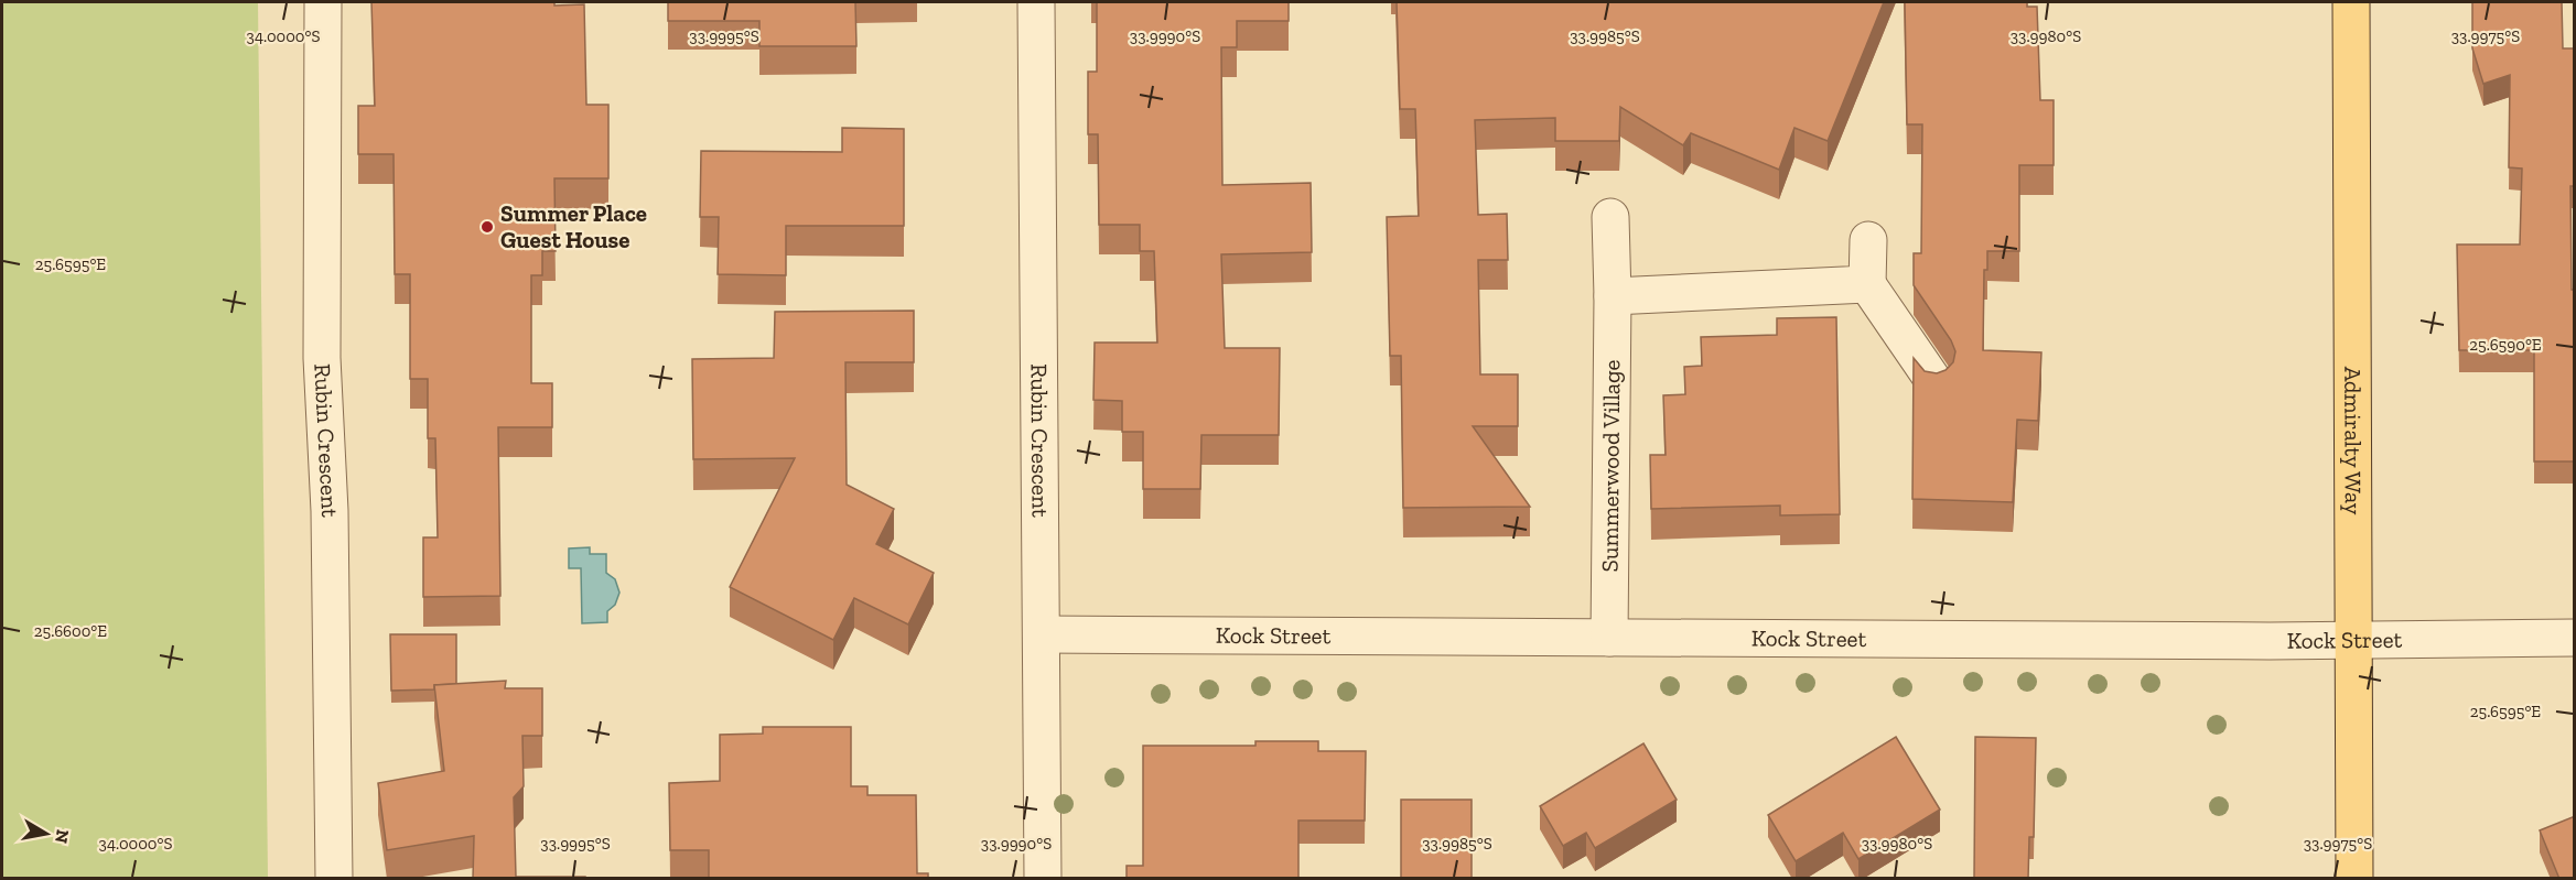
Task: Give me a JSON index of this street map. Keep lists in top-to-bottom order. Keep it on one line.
{"streets":{"main road":["Admiralty Way"],"street":["Rubin Crescent","Summerwood Village","Kock Street"]},"crossings":[["Rubin Crescent","Kock Street"],["Admiralty Way","Kock Street"],["Summerwood Village","Kock Street"]],"places":["Summer Place Guest House"],"north":"right","coordinates":["34.0000°S","33.9995°S","33.9990°S","33.9985°S","33.9980°S","33.9975°S","25.6595°E","25.6590°E","25.6600°E"]}
